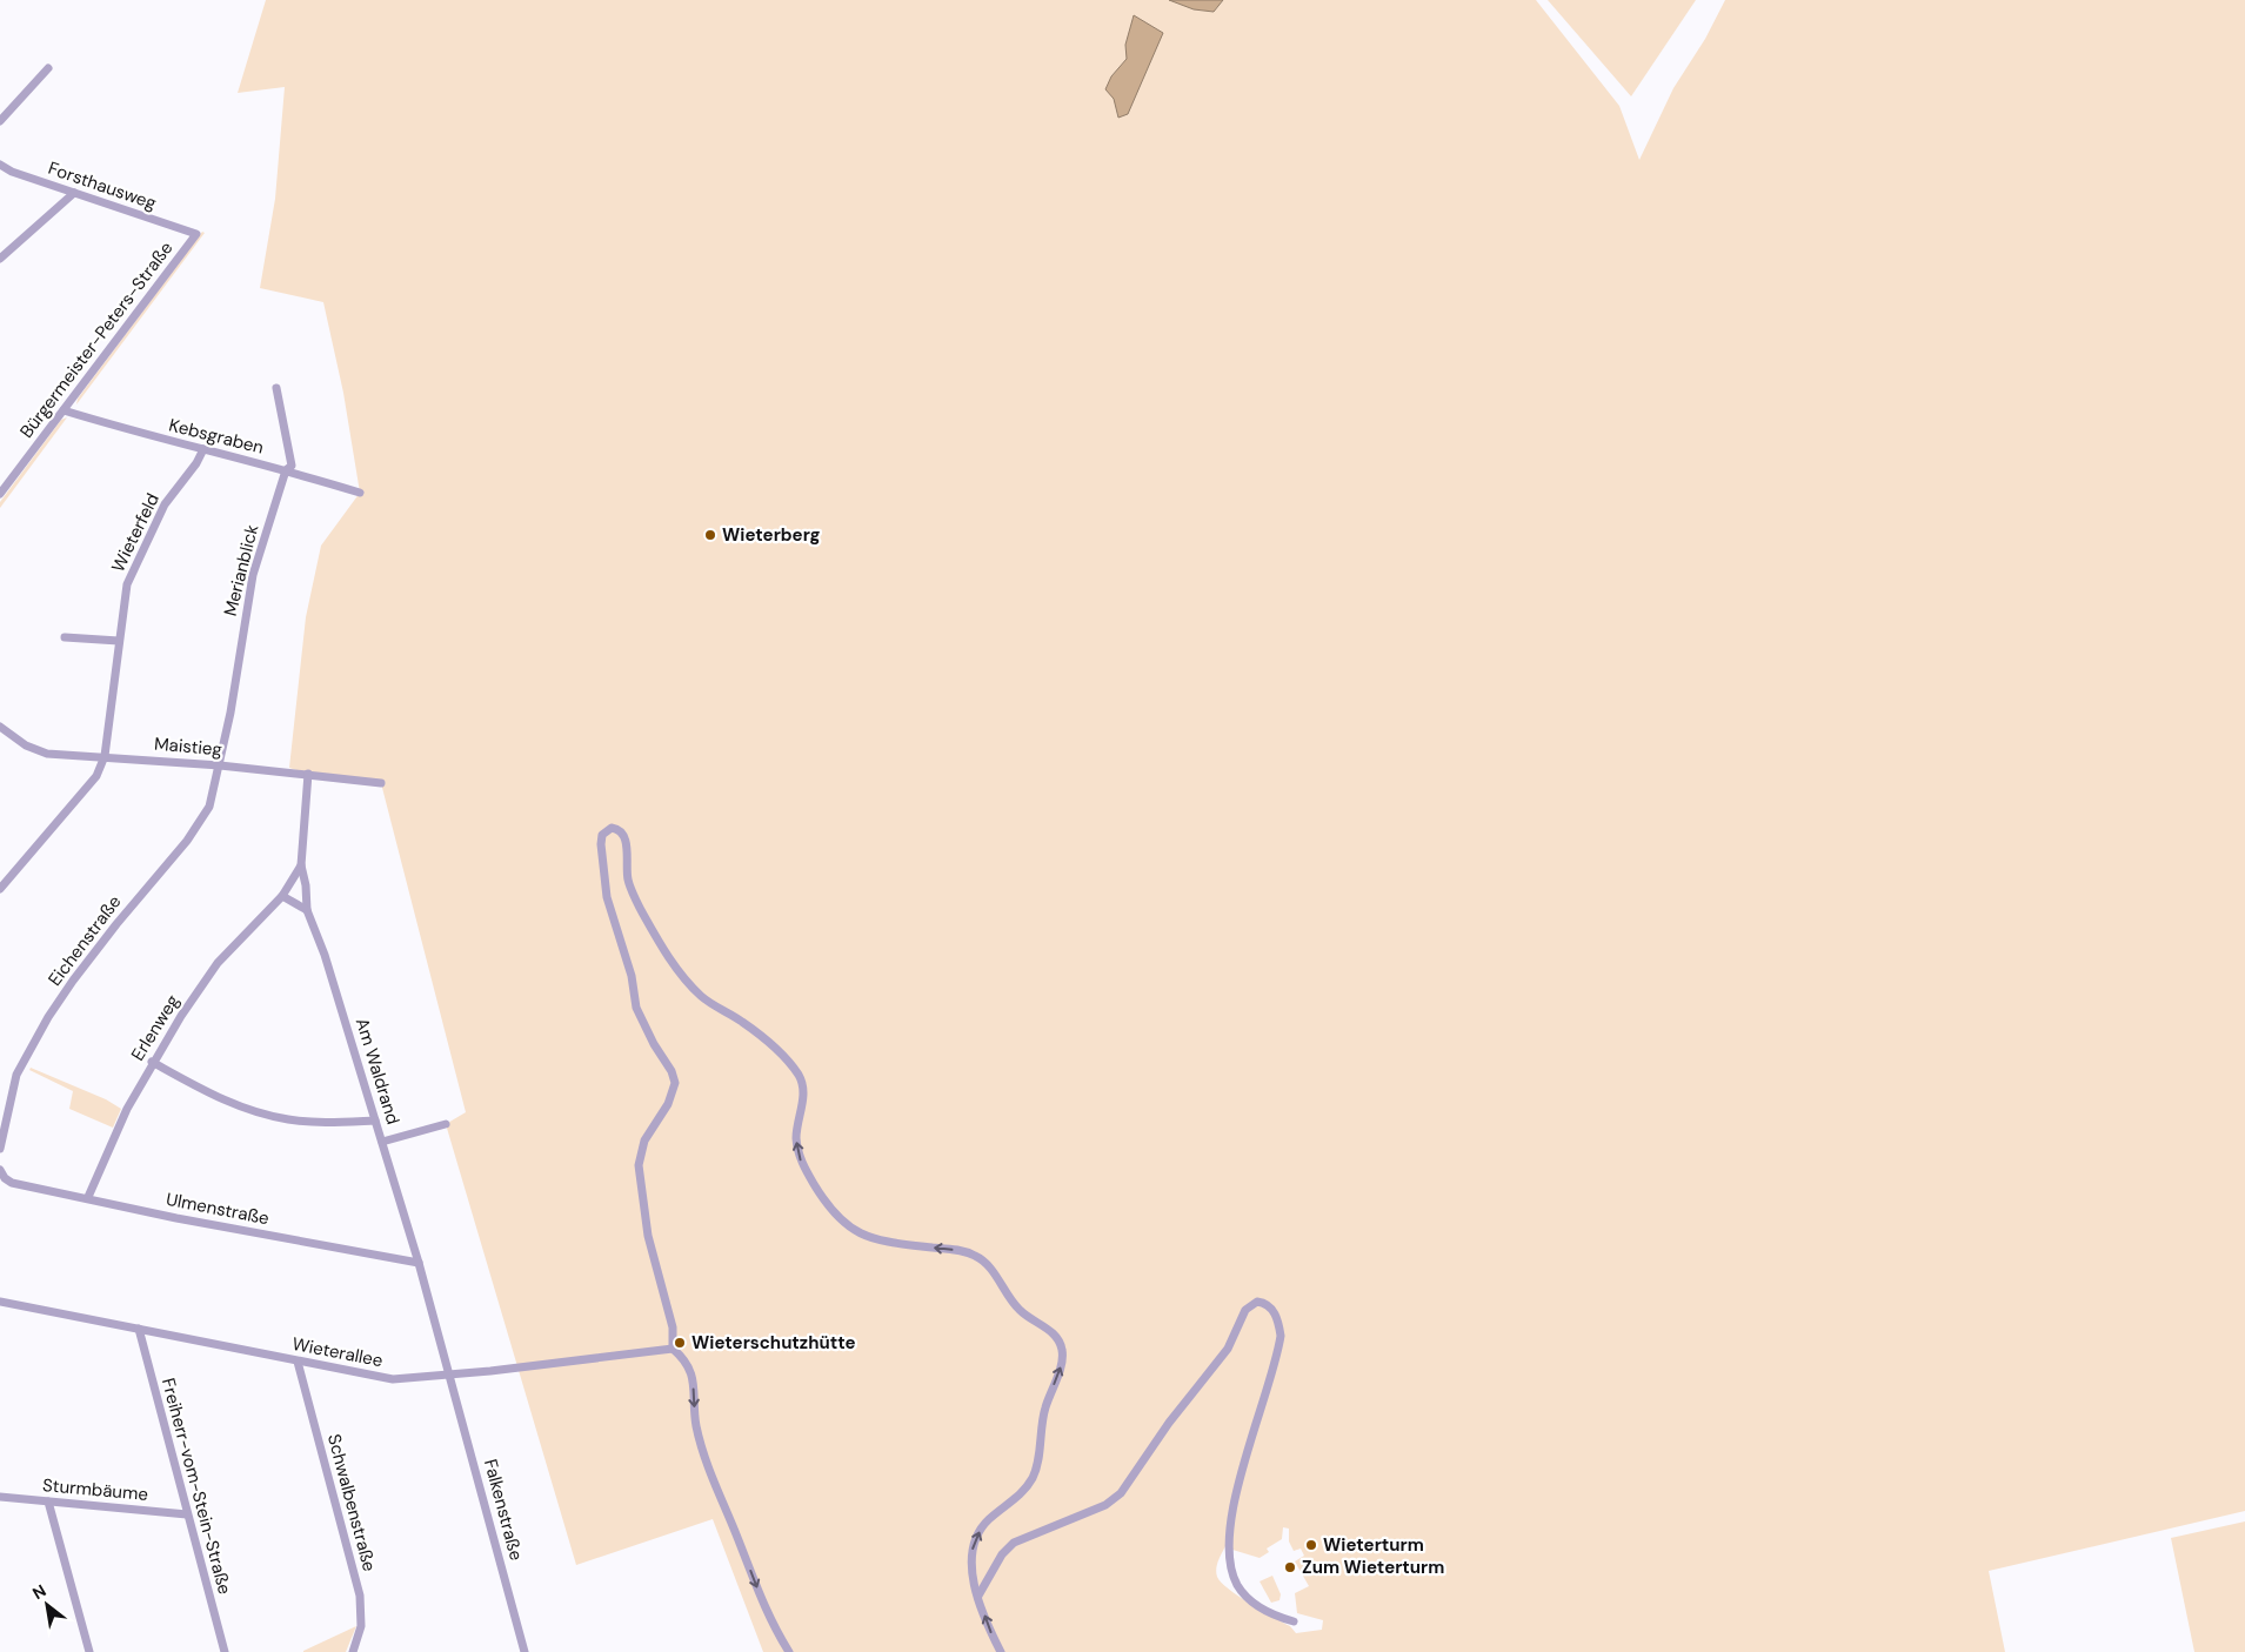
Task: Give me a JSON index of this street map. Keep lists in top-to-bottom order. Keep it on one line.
{"streets":{"street":["Forsthausweg","Bürgermeister-Peters-Straße","Kebsgraben","Wieterfeld","Merianblick","Maistieg","Eichenstraße","Erlenweg","Am Waldrand","Ulmenstraße","Wieterallee","Freiherr-vom-Stein-Straße","Sturmbäume","Schwalbenstraße","Falkenstraße"]},"crossings":[["Forsthausweg","Bürgermeister-Peters-Straße"],["Bürgermeister-Peters-Straße","Kebsgraben"],["Kebsgraben","Wieterfeld"],["Kebsgraben","Merianblick"],["Wieterfeld","Maistieg"],["Merianblick","Maistieg"],["Merianblick","Eichenstraße"],["Maistieg","Eichenstraße"],["Maistieg","Am Waldrand"],["Erlenweg","Am Waldrand"],["Erlenweg","Ulmenstraße"],["Am Waldrand","Ulmenstraße"],["Am Waldrand","Wieterallee"],["Am Waldrand","Falkenstraße"],["Wieterallee","Freiherr-vom-Stein-Straße"],["Wieterallee","Schwalbenstraße"],["Wieterallee","Falkenstraße"],["Freiherr-vom-Stein-Straße","Sturmbäume"]],"places":["Wieterberg","Wieterschutzhütte","Wieterturm","Zum Wieterturm"],"north":"top left"}
